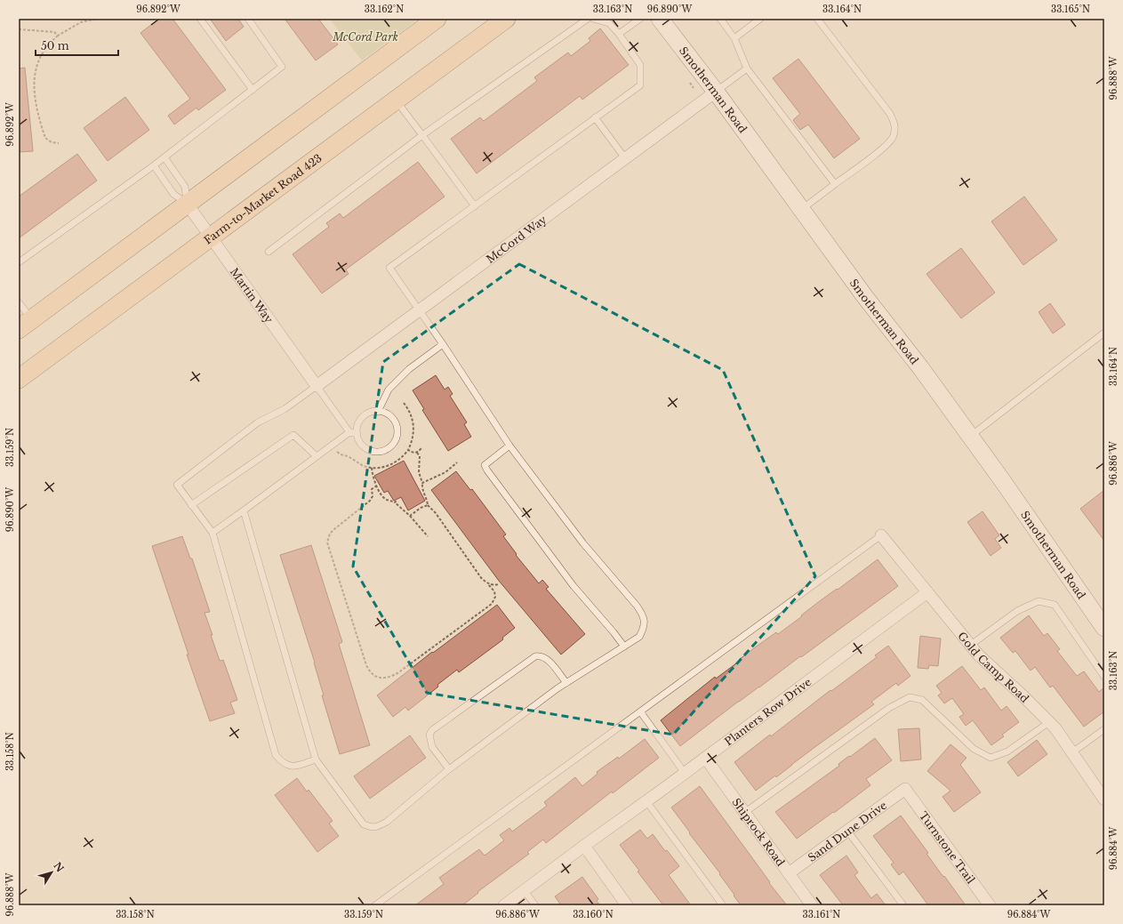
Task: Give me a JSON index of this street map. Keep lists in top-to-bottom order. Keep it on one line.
{"streets":{"main road":["Farm-to-Market Road 423"],"street":["Smotherman Road","McCord Way","Martin Way","Gold Camp Road","Planters Row Drive","Sand Dune Drive","Shiprock Road","Turnstone Trail"]},"crossings":[["Smotherman Road","McCord Way"],["Farm-to-Market Road 423","Martin Way"],["McCord Way","Martin Way"],["Gold Camp Road","Planters Row Drive"],["Planters Row Drive","Shiprock Road"],["Sand Dune Drive","Shiprock Road"],["Sand Dune Drive","Turnstone Trail"]],"parks":["McCord Park"],"scale_bar":"50 m","north":"top right","coordinates":["96.892°W","33.162°N","33.163°N","96.890°W","33.164°N","33.165°N","96.888°W","33.159°N","96.886°W","33.158°N","96.884°W","33.160°N","33.161°N"]}
